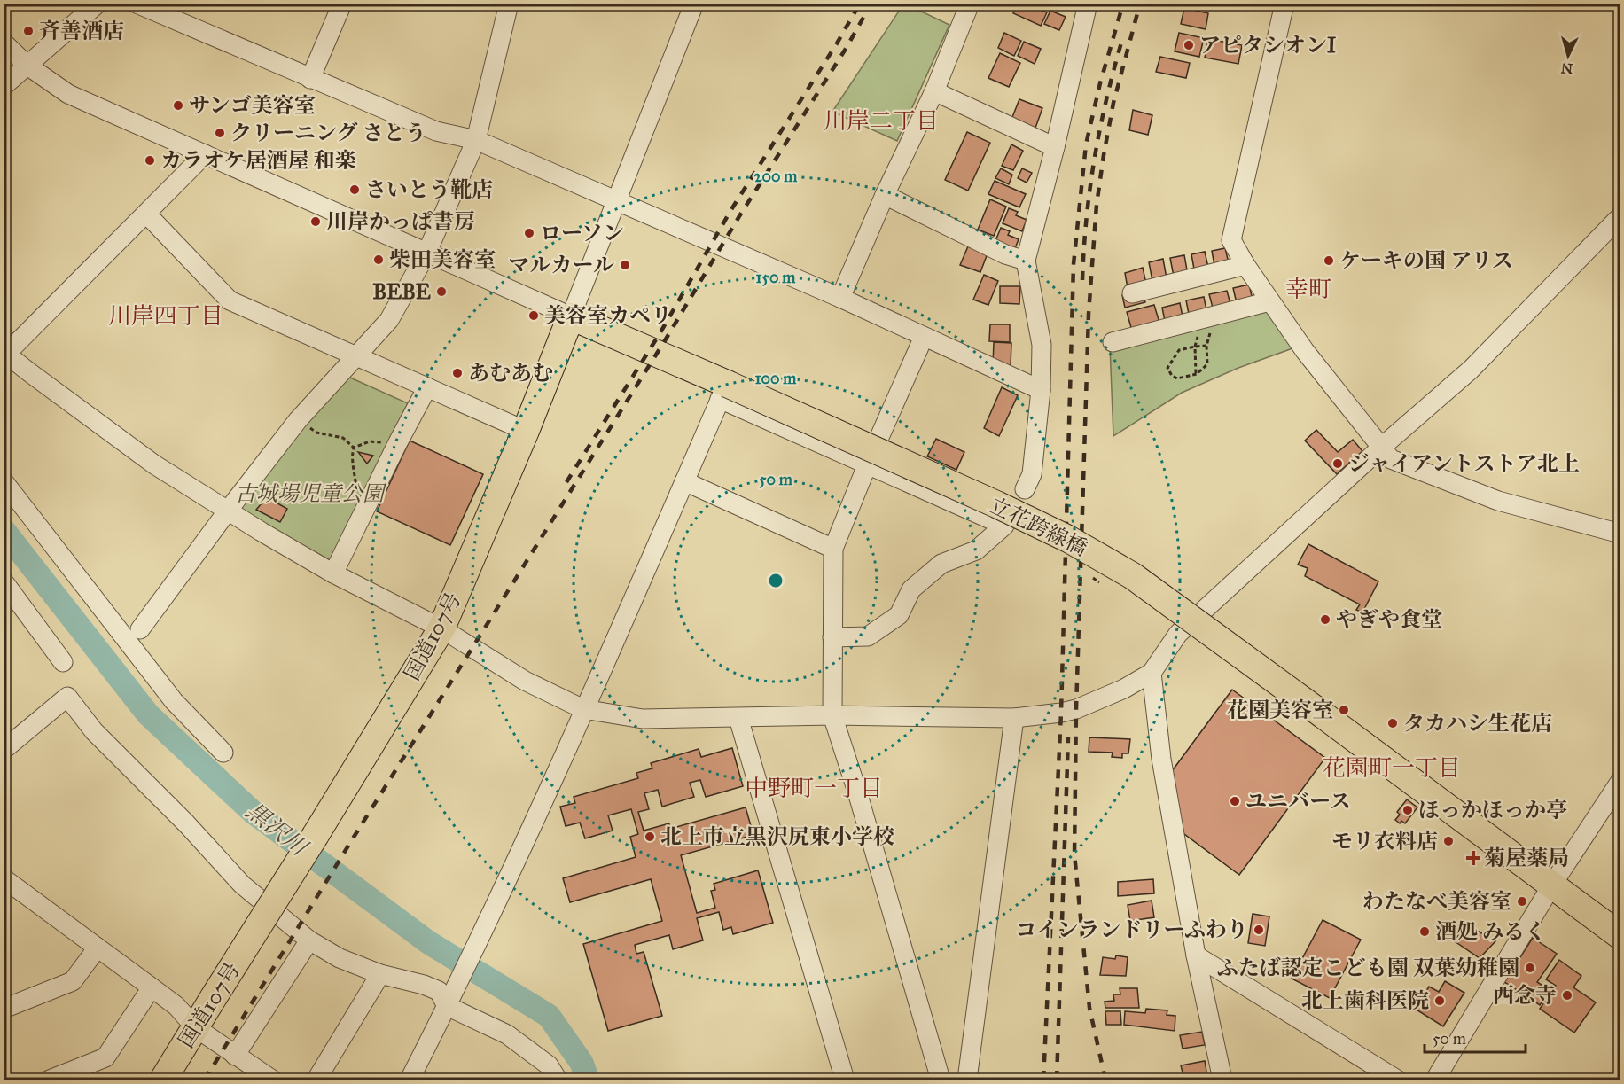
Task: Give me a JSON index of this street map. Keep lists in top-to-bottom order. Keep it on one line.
{"streets":{"highway":["立花跨線橋","国道107号"]},"districts":["川岸二丁目","幸町","川岸四丁目","花園町一丁目","中野町一丁目"],"water":["黒沢川"],"parks":["古城場児童公園"],"places":{"other":["斉善酒店","アピタシオンI","サンゴ美容室","クリーニング さとう","カラオケ居酒屋 和楽","さいとう靴店","川岸かっぱ書房","ローソン","柴田美容室","ケーキの国 アリス","マルカール","BEBE","美容室カペリ","あむあむ","ジャイアントストア北上","やぎや食堂","花園美容室","タカハシ生花店","ユニバース","ほっかほっか亭","北上市立黒沢尻東小学校","モリ衣料店","わたなべ美容室","コインランドリーふわり","酒処 みるく","ふたば認定こども園 双葉幼稚園","西念寺","北上歯科医院"],"health":["菊屋薬局"]},"scale_bar":"50 m","north":"bottom","rings":["200 m","150 m","100 m","50 m"]}
